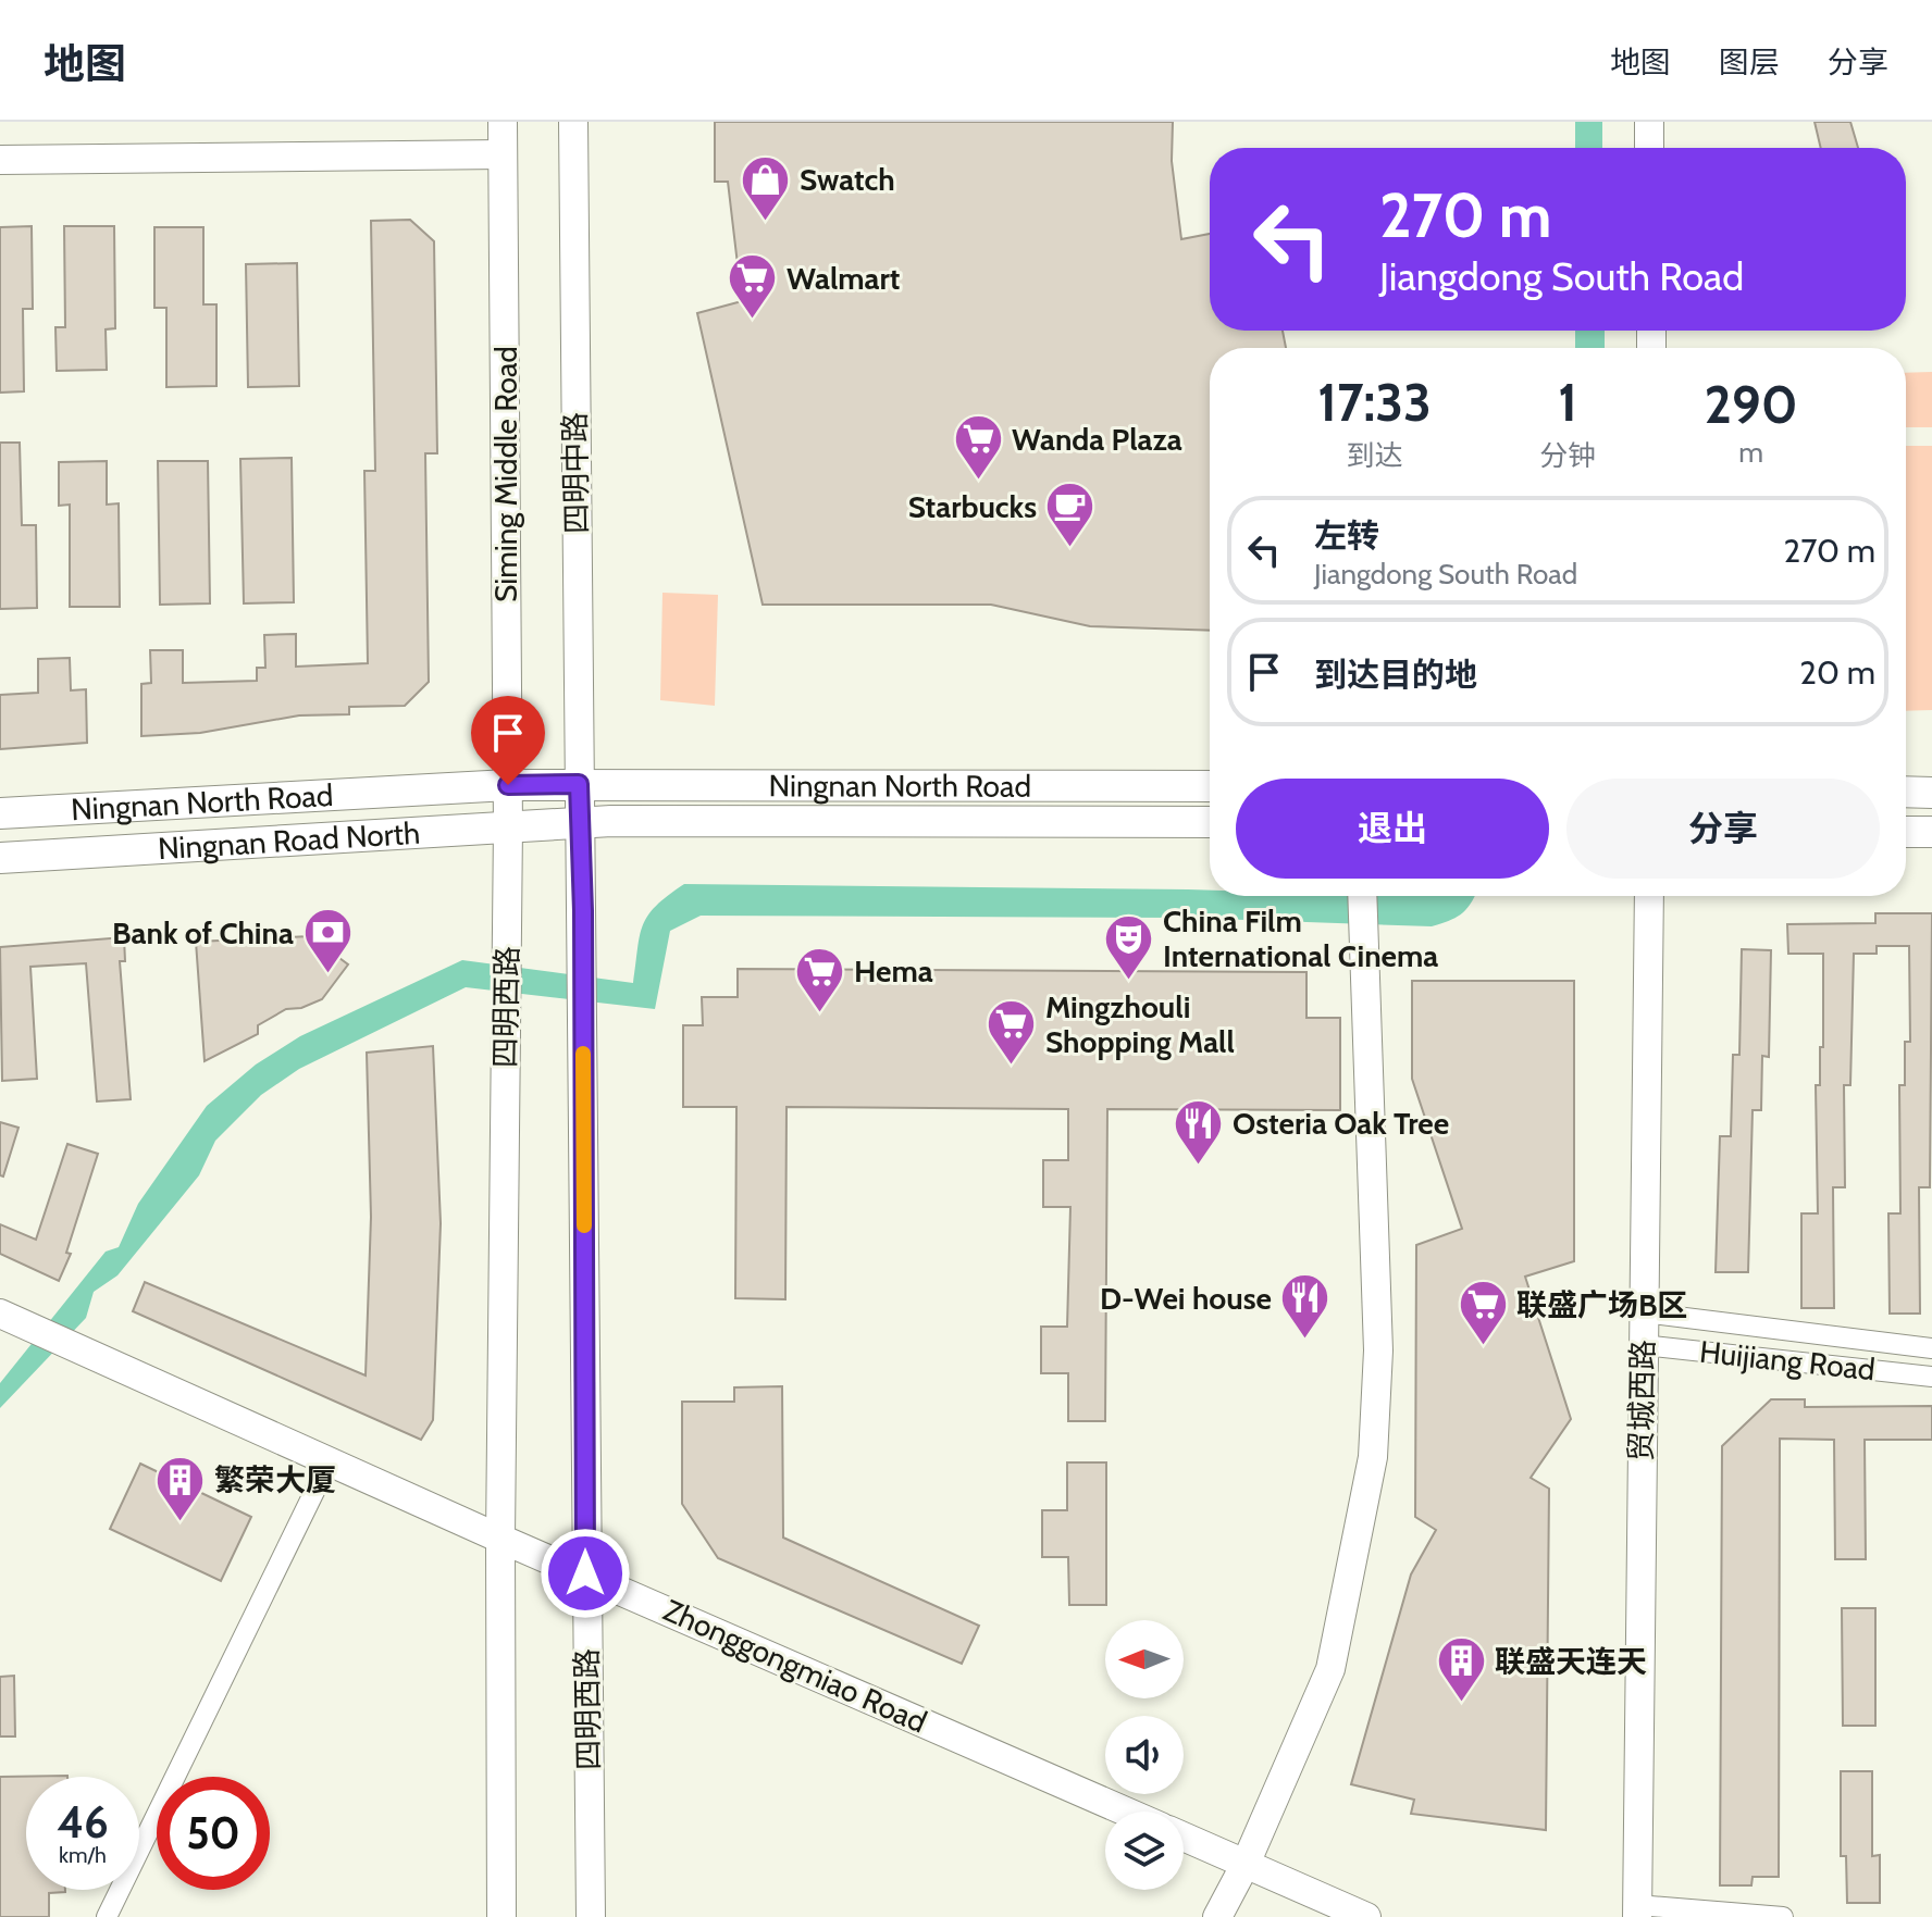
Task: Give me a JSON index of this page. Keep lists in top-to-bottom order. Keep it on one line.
{"streets":{"main road":["四明中路","Siming Middle Road","Ningnan North Road","Ningnan Road North","四明西路","贸城西路","Zhonggongmiao Road"],"street":["Huijiang Road"]},"crossings":[["四明中路","Ningnan North Road"],["四明中路","Ningnan Road North"],["四明中路","四明西路"],["Siming Middle Road","Ningnan North Road"],["Siming Middle Road","Ningnan Road North"],["Siming Middle Road","四明西路"],["Ningnan North Road","Ningnan Road North"],["Ningnan North Road","四明西路"],["Ningnan Road North","四明西路"],["四明西路","Zhonggongmiao Road"],["Huijiang Road","贸城西路"]],"places":{"shop":["Swatch"],"supermarket":["Walmart","Wanda Plaza","Hema","Mingzhouli Shopping Mall","联盛广场B区"],"cafe":["Starbucks"],"bank":["Bank of China"],"theatre":["China Film International Cinema"],"restaurant":["Osteria Oak Tree","D-Wei house"],"building":["繁荣大厦","联盛天连天"]},"north":"left","page":{"header":"地图","nav":["地图","图层","分享"],"turn":["270 m","Jiangdong South Road"],"eta":["17:33","到达","1","分钟","290","m"],"list":[{"name":"左转","note":"Jiangdong South Road","value":"270 m"},{"name":"到达目的地","value":"20 m"}],"buttons":["退出","分享"],"speed":"46 km/h","limit":"50"}}
